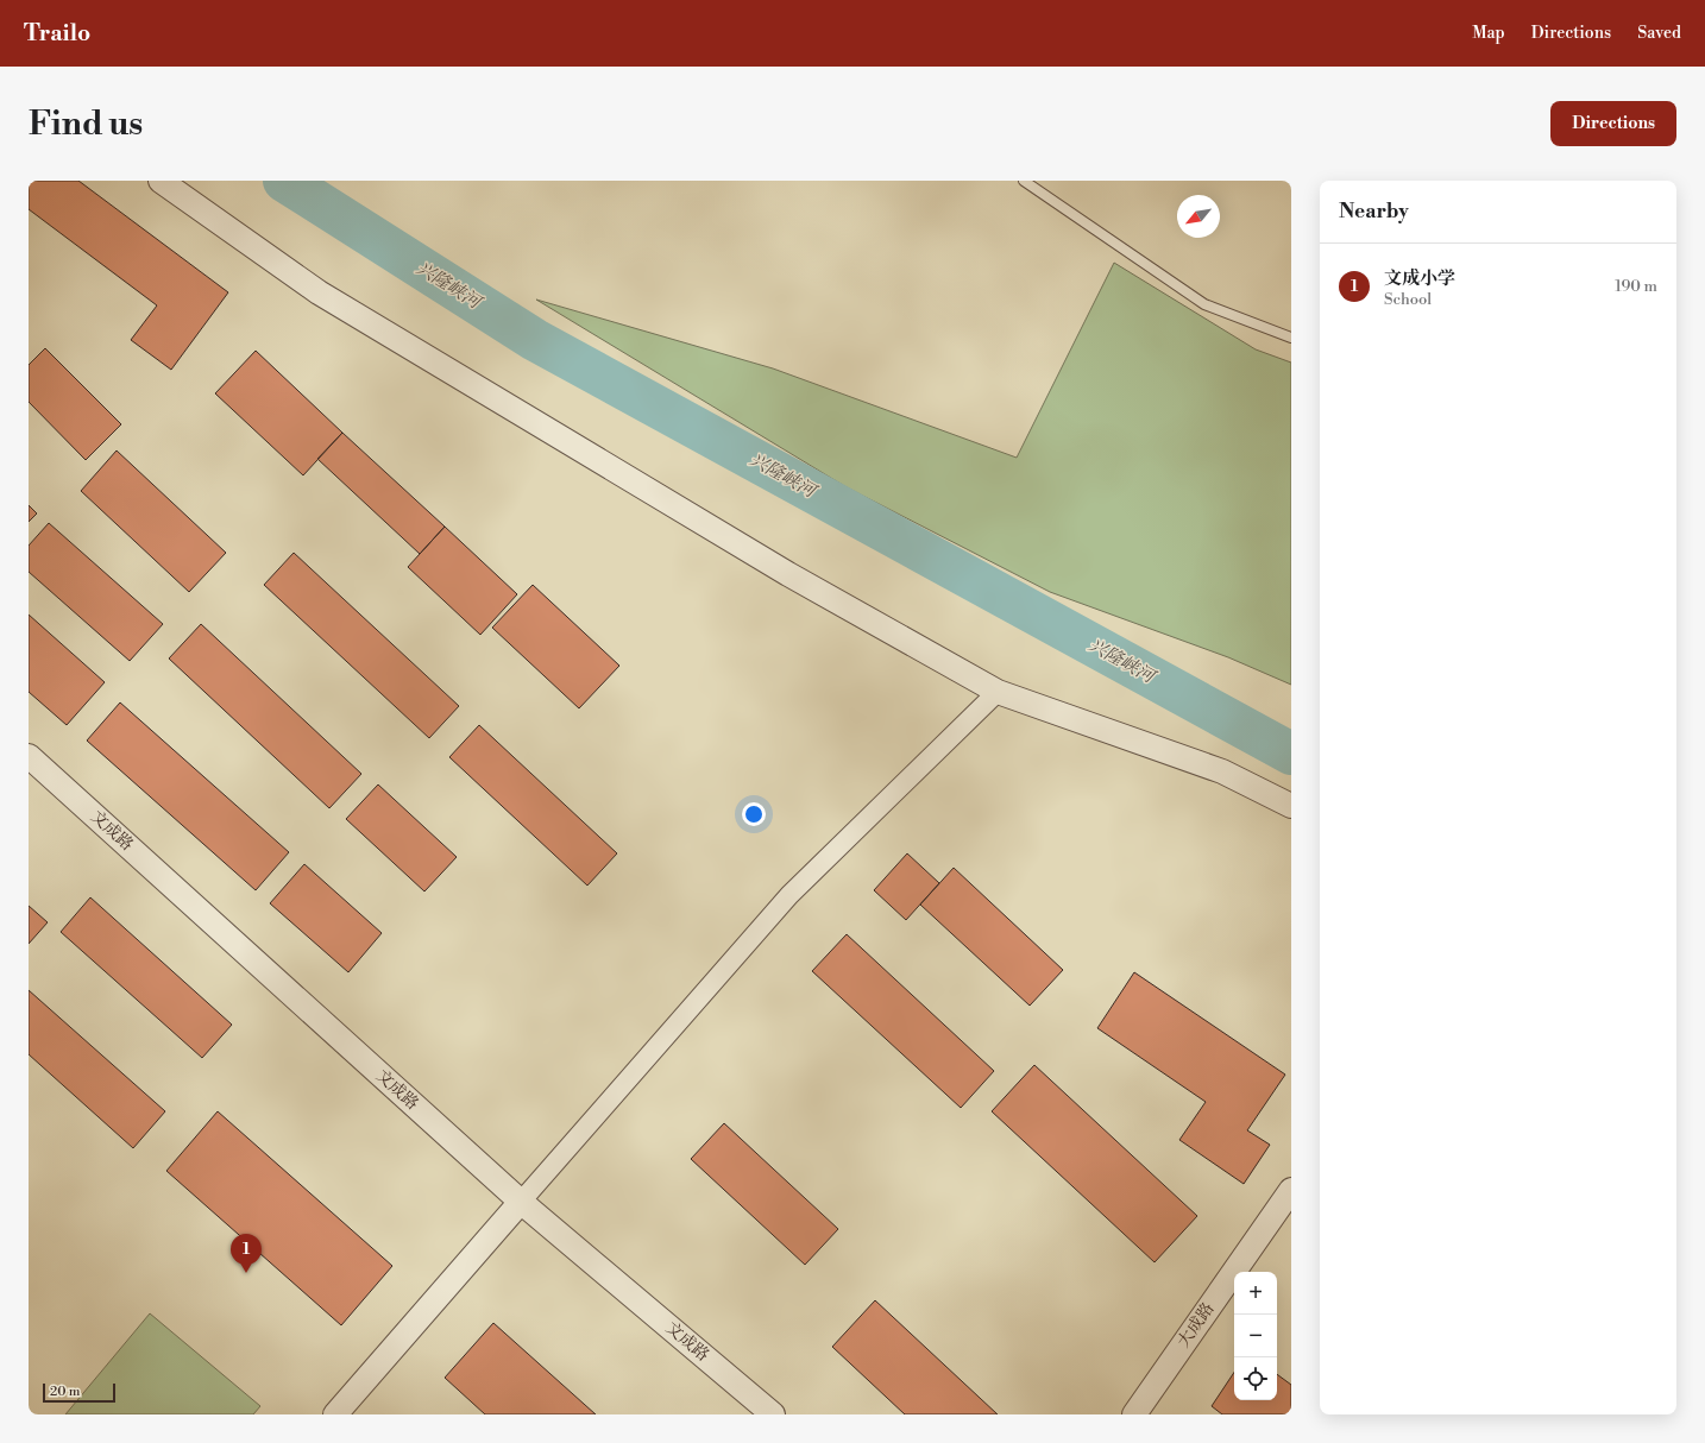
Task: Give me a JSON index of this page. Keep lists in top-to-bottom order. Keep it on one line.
{"streets":{"street":["文成路","大成路"]},"water":["兴隆峡河"],"scale_bar":"20 m","north":"bottom left","page":{"header":"Trailo","nav":["Map","Directions","Saved"],"buttons":"Directions","title":"Find us","heading":"Nearby","list":[{"mark":"1","name":"文成小学","note":"School","value":"190 m"}],"pins":"1","map_buttons":["+","−"],"scale":"20 m"}}
